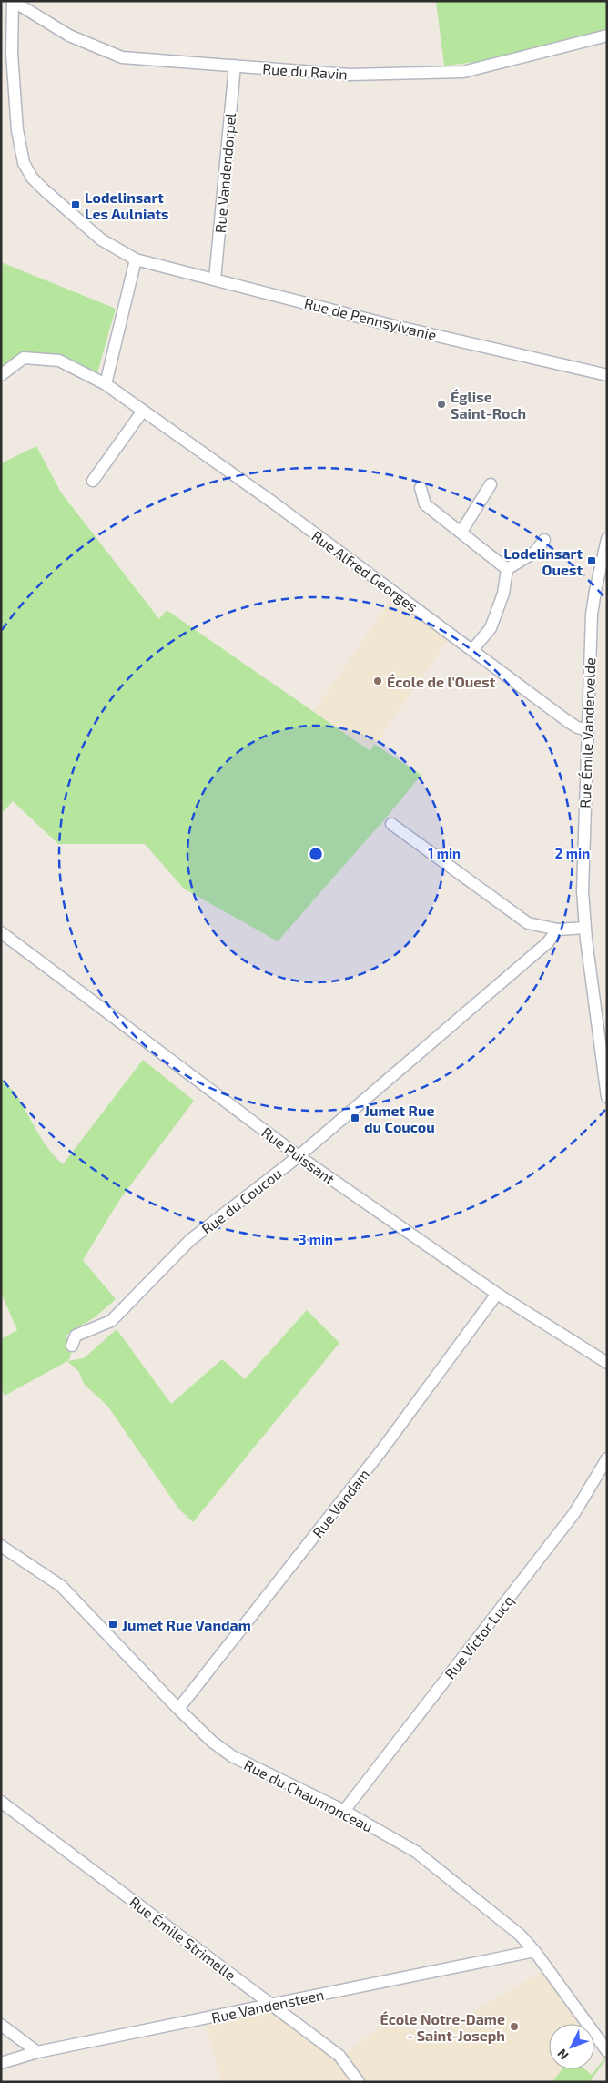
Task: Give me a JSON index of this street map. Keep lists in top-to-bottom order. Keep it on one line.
{"streets":{"street":["Rue du Ravin","Rue Vandendorpel","Rue de Pennsylvanie","Rue Alfred Georges","Rue Émile Vandervelde","Rue Puissant","Rue du Coucou","Rue Vandam","Rue Victor Lucq","Rue du Chaumonceau","Rue Émile Strimelle","Rue Vandensteen"]},"crossings":[["Rue du Ravin","Rue Vandendorpel"],["Rue Vandendorpel","Rue de Pennsylvanie"],["Rue Alfred Georges","Rue Émile Vandervelde"],["Rue Puissant","Rue du Coucou"],["Rue Puissant","Rue Vandam"],["Rue Vandam","Rue du Chaumonceau"],["Rue Victor Lucq","Rue du Chaumonceau"],["Rue du Chaumonceau","Rue Vandensteen"],["Rue Émile Strimelle","Rue Vandensteen"]],"places":{"transit":["Lodelinsart Les Aulniats","Lodelinsart Ouest","Jumet Rue du Coucou","Jumet Rue Vandam"],"other":["Église Saint-Roch","École de l'Ouest","École Notre-Dame - Saint-Joseph"]},"north":"bottom left","rings":["1 min","2 min","3 min"]}
